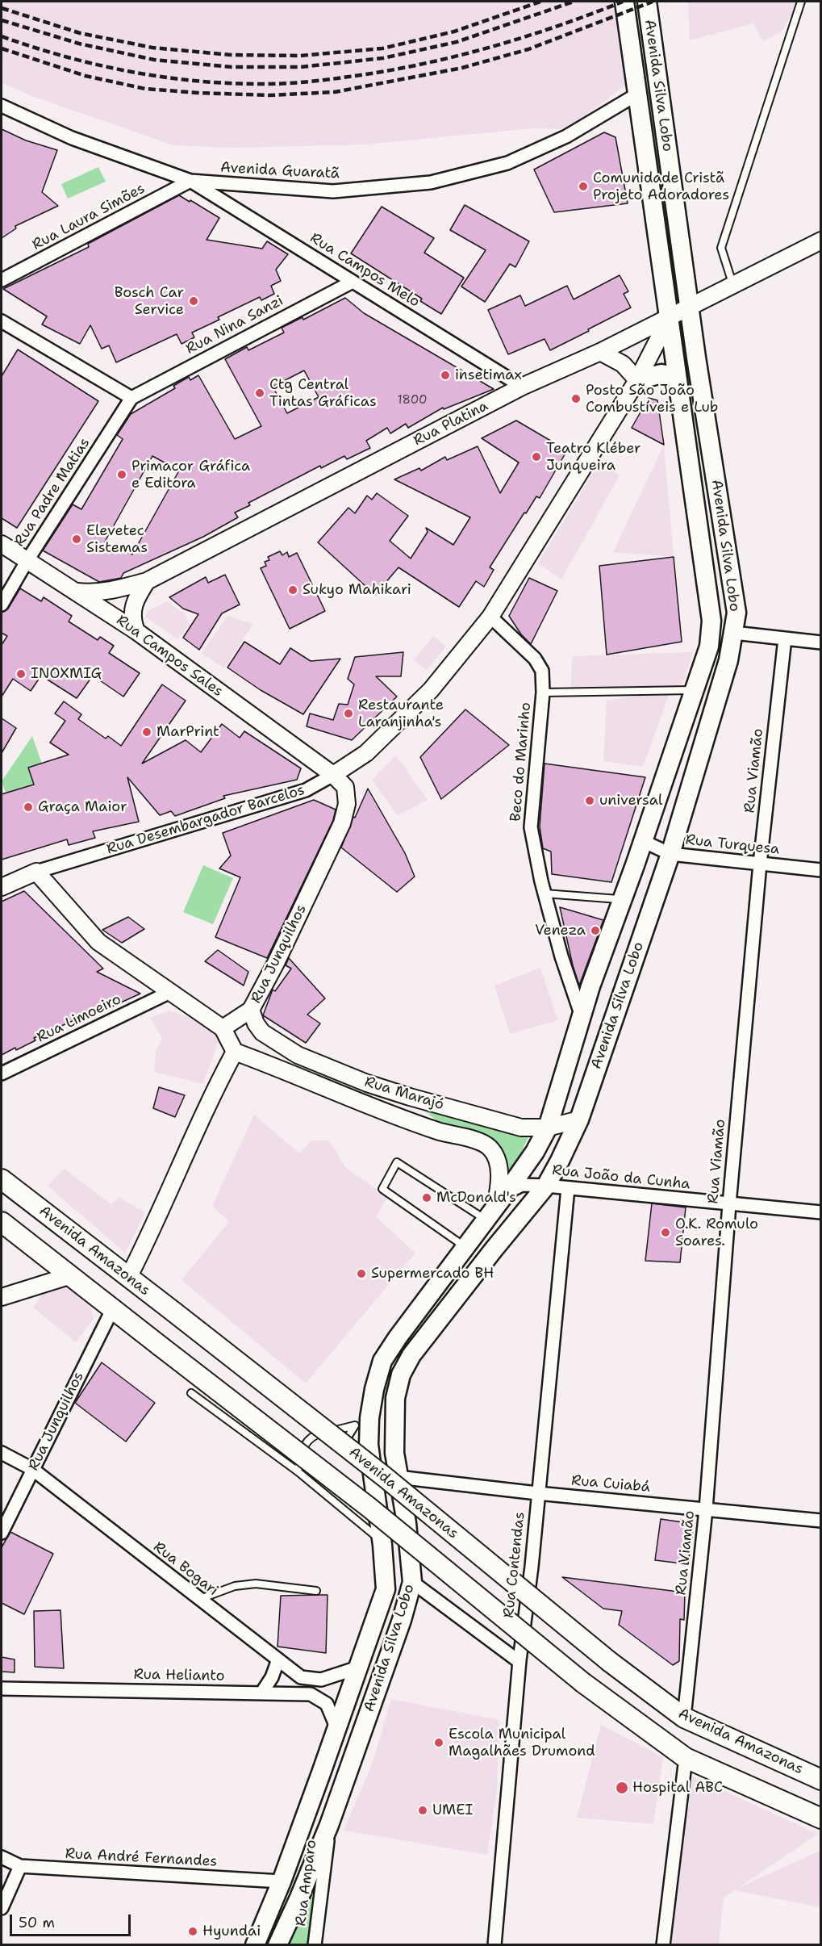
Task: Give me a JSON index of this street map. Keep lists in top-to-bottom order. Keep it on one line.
{"streets":{"main road":["Avenida Silva Lobo","Avenida Amazonas"],"street":["Avenida Guaratã","Rua Laura Simões","Rua Campos Melo","Rua Nina Sanzi","Rua Platina","Rua Padre Matias","Rua Campos Sales","Beco do Marinho","Rua Viamão","Rua Desembargador Barcelos","Rua Turquesa","Rua Junquilhos","Rua Limoeiro","Rua Marajó","Rua João da Cunha","Rua Cuiabá","Rua Contendas","Rua Bogari","Rua Helianto","Rua André Fernandes","Rua Amparo"]},"crossings":[["Avenida Silva Lobo","Avenida Guaratã"],["Avenida Silva Lobo","Rua Platina"],["Avenida Silva Lobo","Beco do Marinho"],["Avenida Silva Lobo","Rua Desembargador Barcelos"],["Avenida Silva Lobo","Rua Turquesa"],["Avenida Silva Lobo","Rua Marajó"],["Avenida Silva Lobo","Rua João da Cunha"],["Avenida Silva Lobo","Rua Cuiabá"],["Avenida Silva Lobo","Rua Bogari"],["Avenida Silva Lobo","Rua Helianto"],["Avenida Silva Lobo","Rua André Fernandes"],["Avenida Silva Lobo","Rua Amparo"],["Avenida Guaratã","Rua Laura Simões"],["Avenida Guaratã","Rua Campos Melo"],["Rua Laura Simões","Rua Campos Melo"],["Rua Campos Melo","Rua Nina Sanzi"],["Rua Campos Melo","Rua Platina"],["Rua Nina Sanzi","Rua Padre Matias"],["Rua Platina","Rua Campos Sales"],["Rua Platina","Rua Desembargador Barcelos"],["Rua Padre Matias","Rua Campos Sales"],["Rua Campos Sales","Rua Desembargador Barcelos"],["Rua Campos Sales","Rua Junquilhos"],["Beco do Marinho","Rua Desembargador Barcelos"],["Rua Viamão","Rua Turquesa"],["Rua Viamão","Rua João da Cunha"],["Rua Viamão","Avenida Amazonas"],["Rua Viamão","Rua Cuiabá"],["Rua Desembargador Barcelos","Rua Junquilhos"],["Rua Junquilhos","Rua Marajó"],["Rua Junquilhos","Rua Bogari"],["Rua João da Cunha","Rua Contendas"],["Rua Cuiabá","Rua Contendas"]],"places":["Comunidade Cristã Projeto Adoradores","Bosch Car Service","insetimax","Ctg Central Tintas Gráficas","Posto São João Combustíveis e Lub","Teatro Kléber Junqueira","Primacor Gráfica e Editora","Elevetec Sistemas","Sukyo Mahikari","INOXMIG","Restaurante Laranjinha's","MarPrint","universal","Graça Maior","Veneza","McDonald's","O.K. Romulo Soares.","Supermercado BH","Escola Municipal Magalhães Drumond","Hospital ABC","UMEI","Hyundai"],"house_numbers":["1800"],"scale_bar":"50 m"}
